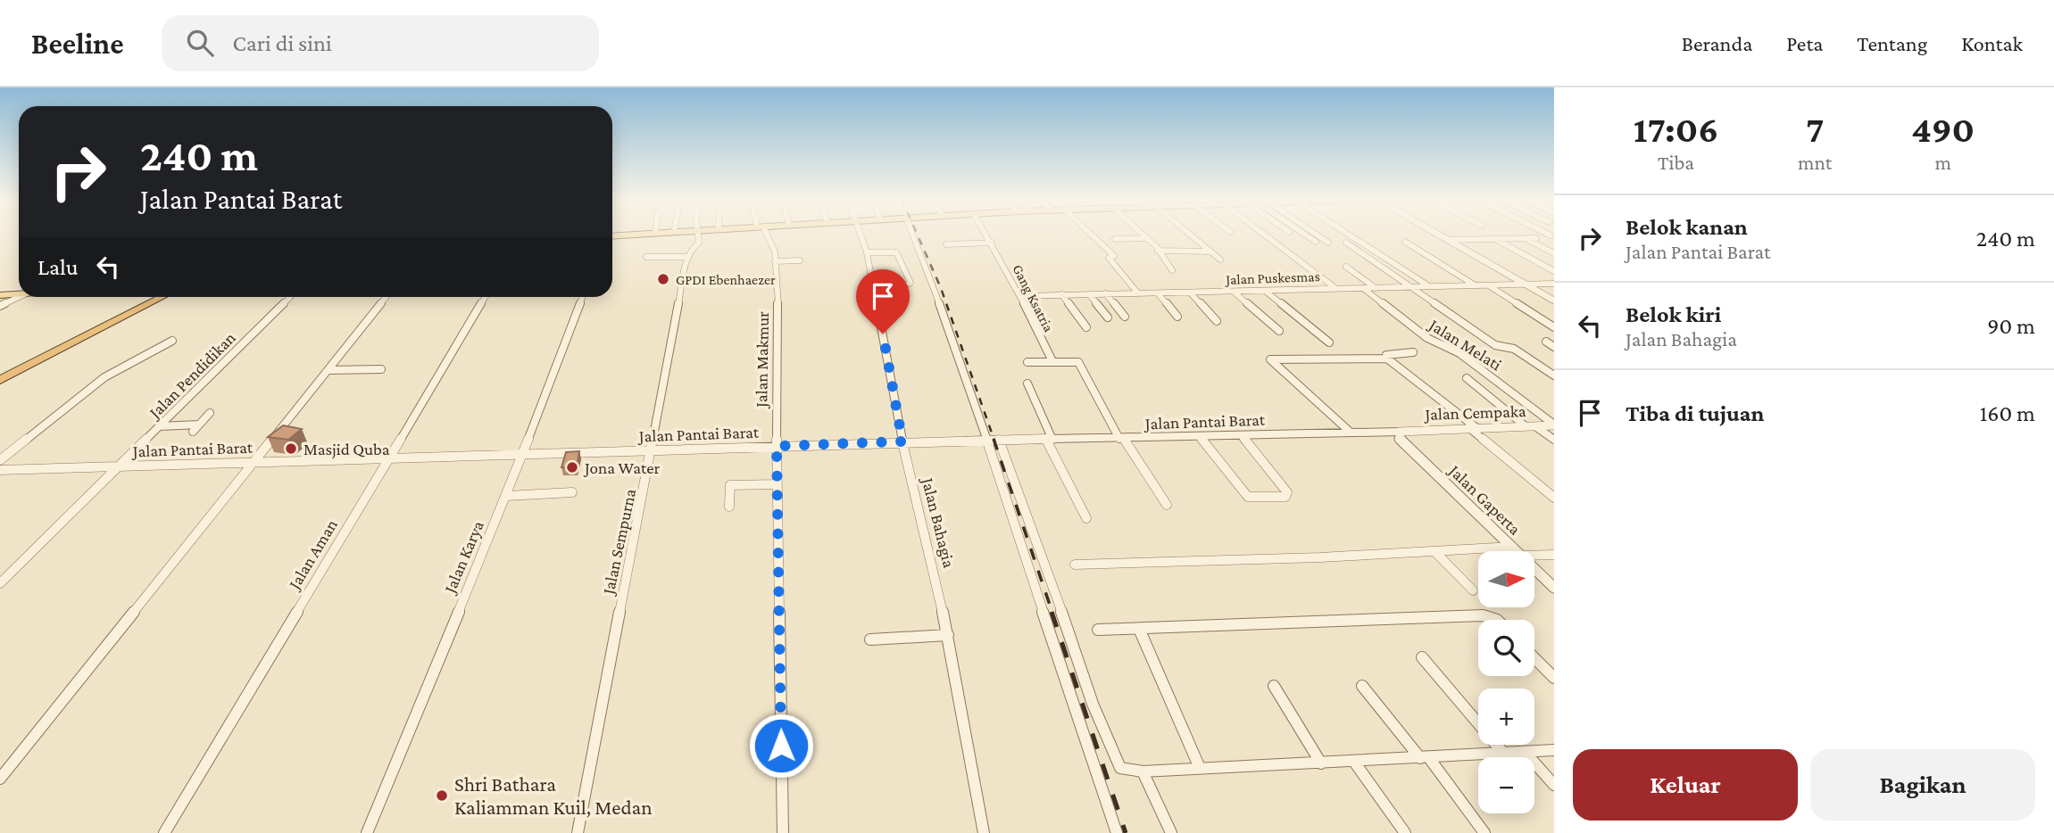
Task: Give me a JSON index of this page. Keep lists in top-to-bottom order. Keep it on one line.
{"streets":{"street":["Jalan Puskesmas","Gang Ksatria","Jalan Melati","Jalan Makmur","Jalan Pendidikan","Jalan Cempaka","Jalan Pantai Barat","Jalan Gaperta","Jalan Bahagia","Jalan Sempurna","Jalan Aman","Jalan Karya"]},"crossings":[["Jalan Puskesmas","Gang Ksatria"],["Jalan Puskesmas","Jalan Melati"],["Jalan Melati","Jalan Cempaka"],["Jalan Makmur","Jalan Pantai Barat"],["Jalan Pendidikan","Jalan Pantai Barat"],["Jalan Cempaka","Jalan Pantai Barat"],["Jalan Cempaka","Jalan Gaperta"],["Jalan Pantai Barat","Jalan Gaperta"],["Jalan Pantai Barat","Jalan Bahagia"],["Jalan Pantai Barat","Jalan Sempurna"],["Jalan Pantai Barat","Jalan Aman"],["Jalan Pantai Barat","Jalan Karya"]],"places":["GPDI Ebenhaezer","Masjid Quba","Jona Water","Shri Bathara Kaliamman Kuil, Medan"],"north":"right","page":{"header":"Beeline","search":"Cari di sini","nav":["Beranda","Peta","Tentang","Kontak"],"eta":["17:06","Tiba","7","mnt","490","m"],"turn":["240 m","Jalan Pantai Barat"],"list":[{"name":"Belok kanan","note":"Jalan Pantai Barat","value":"240 m"},{"name":"Belok kiri","note":"Jalan Bahagia","value":"90 m"},{"name":"Tiba di tujuan","value":"160 m"}],"then":"Lalu","map_buttons":["+","−"],"buttons":["Keluar","Bagikan"]}}
